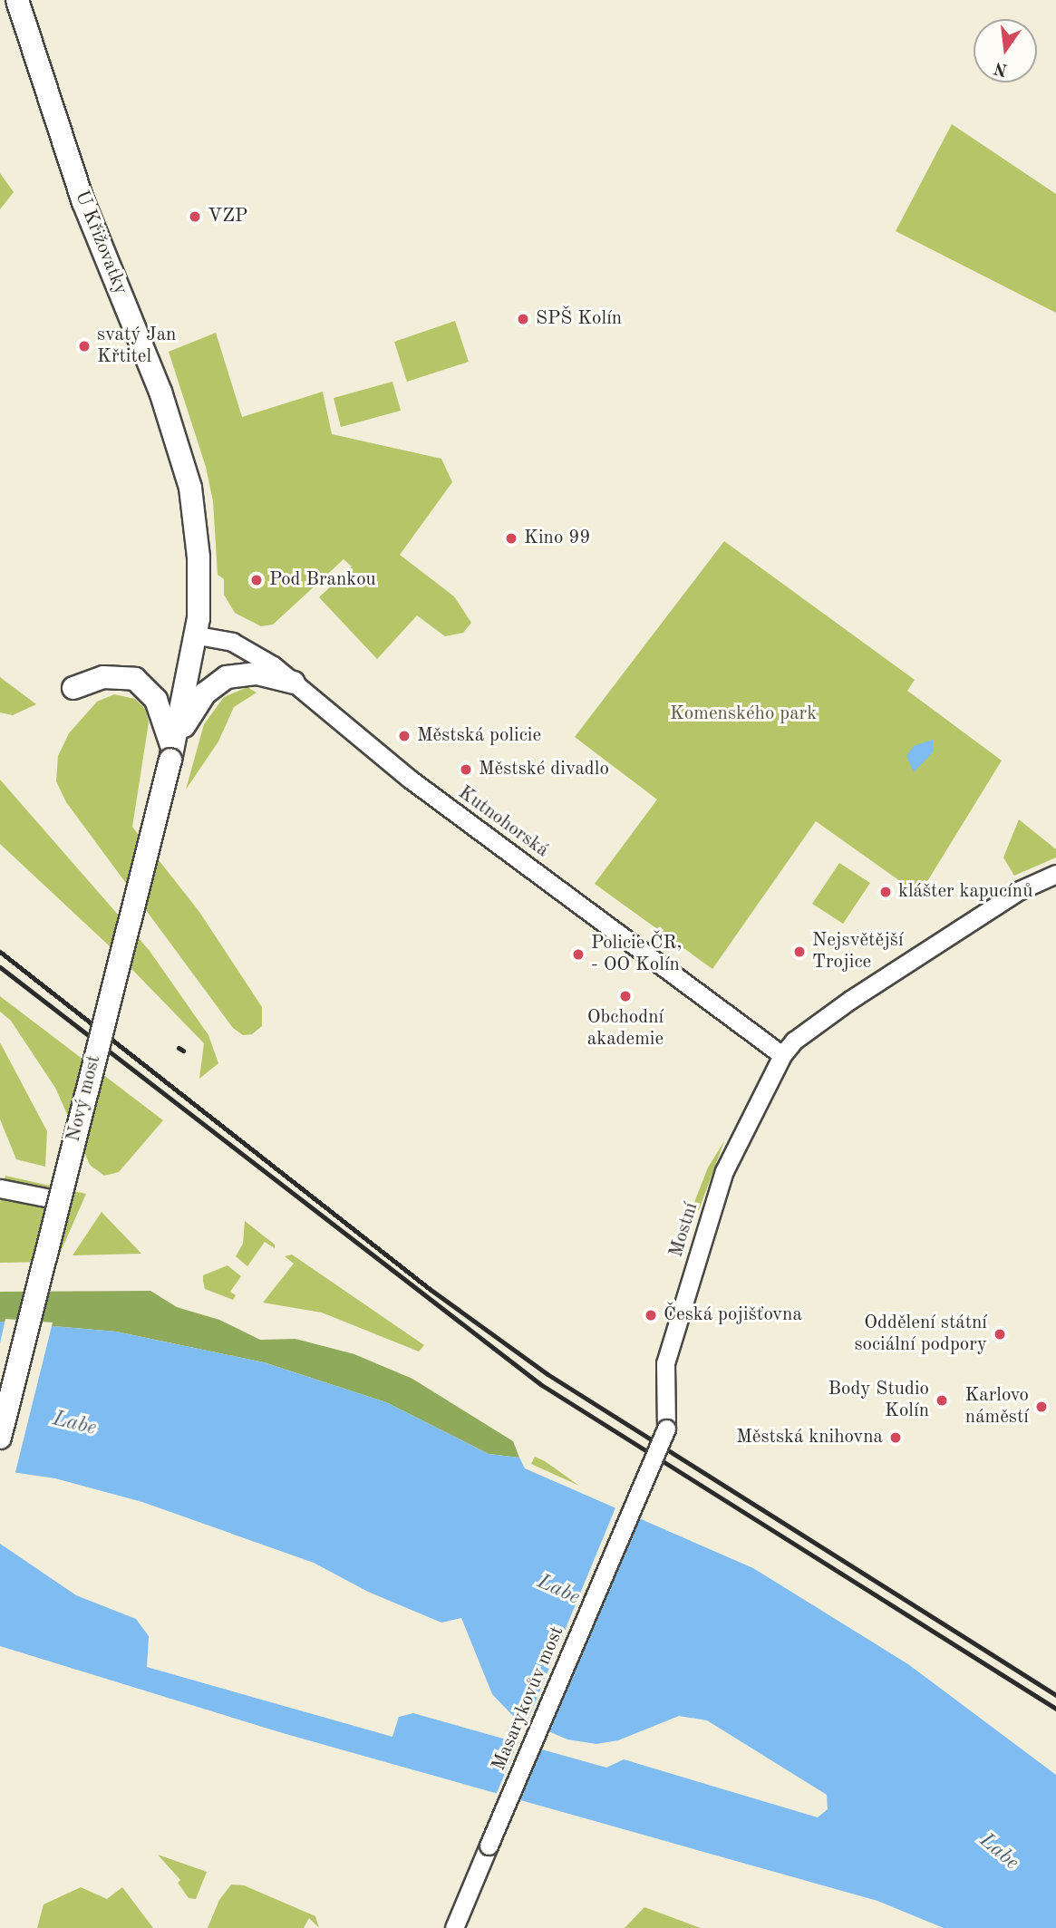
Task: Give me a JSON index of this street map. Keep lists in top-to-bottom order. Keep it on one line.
{"streets":{"main road":["U Křižovatky","Nový most"],"street":["Kutnohorská","Mostní","Masarykovův most"]},"crossings":[["U Křižovatky","Kutnohorská"],["U Křižovatky","Nový most"],["Kutnohorská","Mostní"],["Mostní","Masarykovův most"]],"water":["Labe"],"parks":["Komenského park"],"places":["VZP","SPŠ Kolín","svatý Jan Křtitel","Kino 99","Pod Brankou","Městská policie","Městské divadlo","klášter kapucínů","Nejsvětější Trojice","Policie ČR, - OO Kolín","Obchodní akademie","Česká pojišťovna","Oddělení státní sociální podpory","Body Studio Kolín","Karlovo náměstí","Městská knihovna"],"north":"bottom"}
